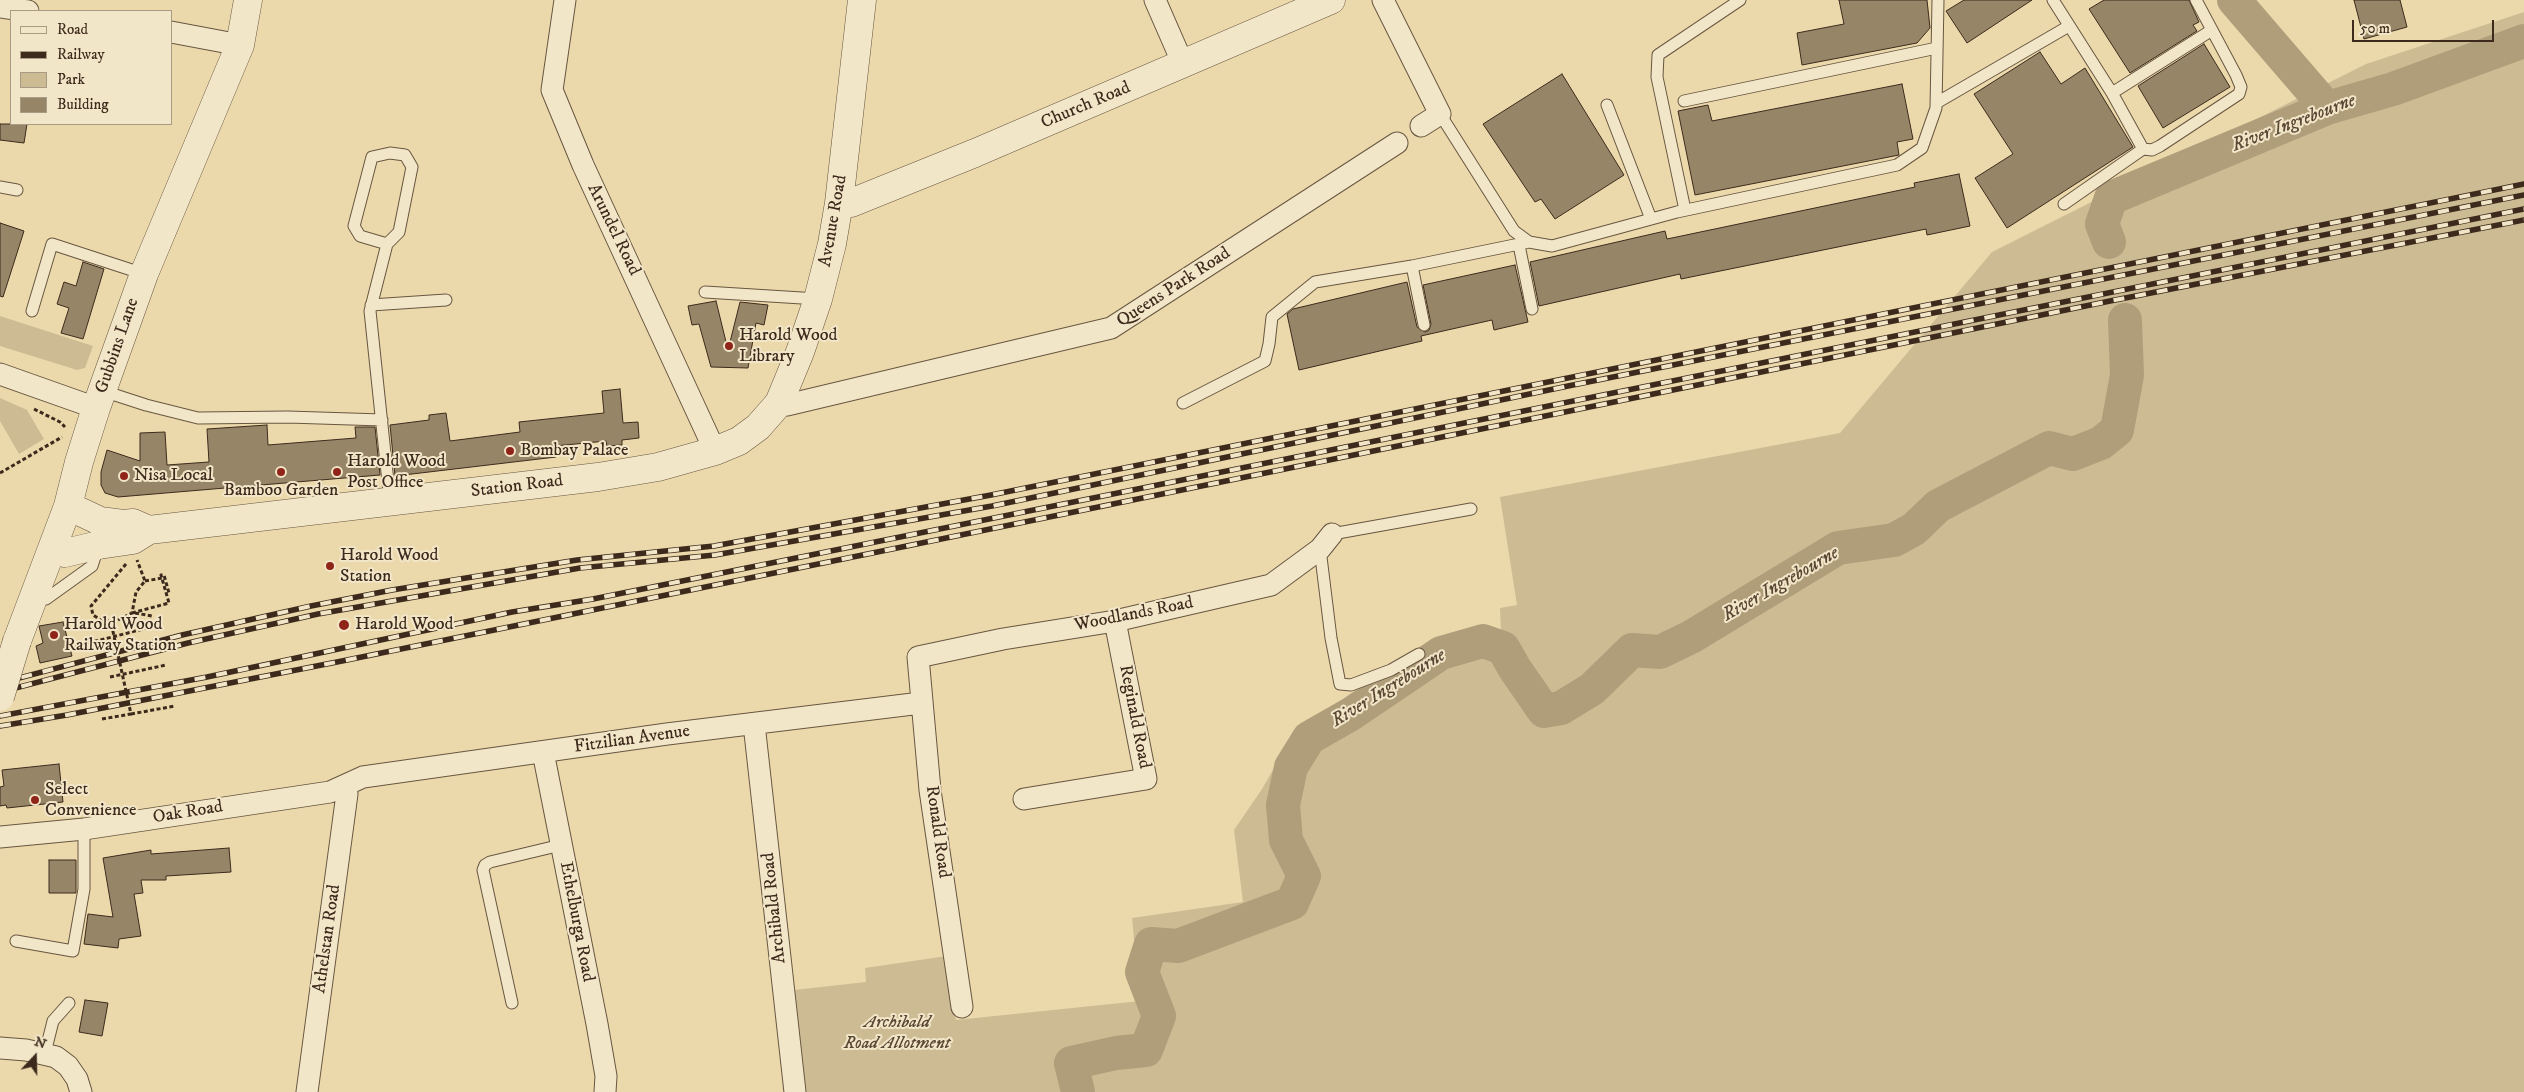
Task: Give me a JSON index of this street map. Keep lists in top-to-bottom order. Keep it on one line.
{"streets":{"street":["Church Road","Avenue Road","Arundel Road","Queens Park Road","Gubbins Lane","Station Road","Woodlands Road","Reginald Road","Fitzilian Avenue","Oak Road","Ronald Road","Archibald Road","Ethelburga Road","Athelstan Road"]},"crossings":[["Church Road","Avenue Road"],["Avenue Road","Queens Park Road"],["Avenue Road","Station Road"],["Arundel Road","Station Road"],["Gubbins Lane","Station Road"],["Woodlands Road","Reginald Road"],["Woodlands Road","Ronald Road"],["Fitzilian Avenue","Oak Road"],["Fitzilian Avenue","Ronald Road"],["Fitzilian Avenue","Archibald Road"],["Fitzilian Avenue","Ethelburga Road"],["Fitzilian Avenue","Athelstan Road"],["Oak Road","Athelstan Road"]],"water":["River Ingrebourne"],"parks":["Archibald Road Allotment"],"places":["Harold Wood Library","Bombay Palace","Bamboo Garden","Harold Wood Post Office","Nisa Local","Harold Wood Station","Harold Wood","Harold Wood Railway Station","Select Convenience"],"legend":["Road","Railway","Park","Building"],"scale_bar":"50 m","north":"top"}
